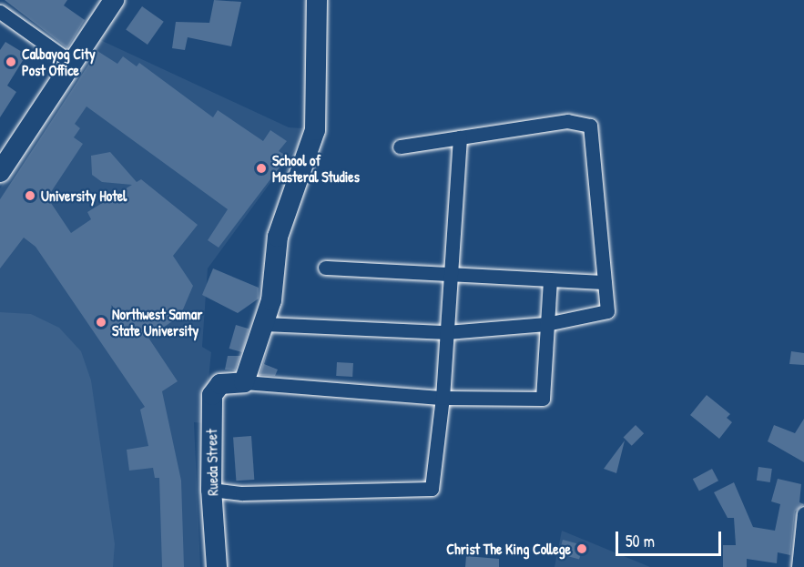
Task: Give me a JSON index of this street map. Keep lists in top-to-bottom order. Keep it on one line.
{"streets":{"street":["Rueda Street"]},"places":["Calbayog City Post Office","School of Masteral Studies","University Hotel","Northwest Samar State University","Christ The King College"],"scale_bar":"50 m"}
